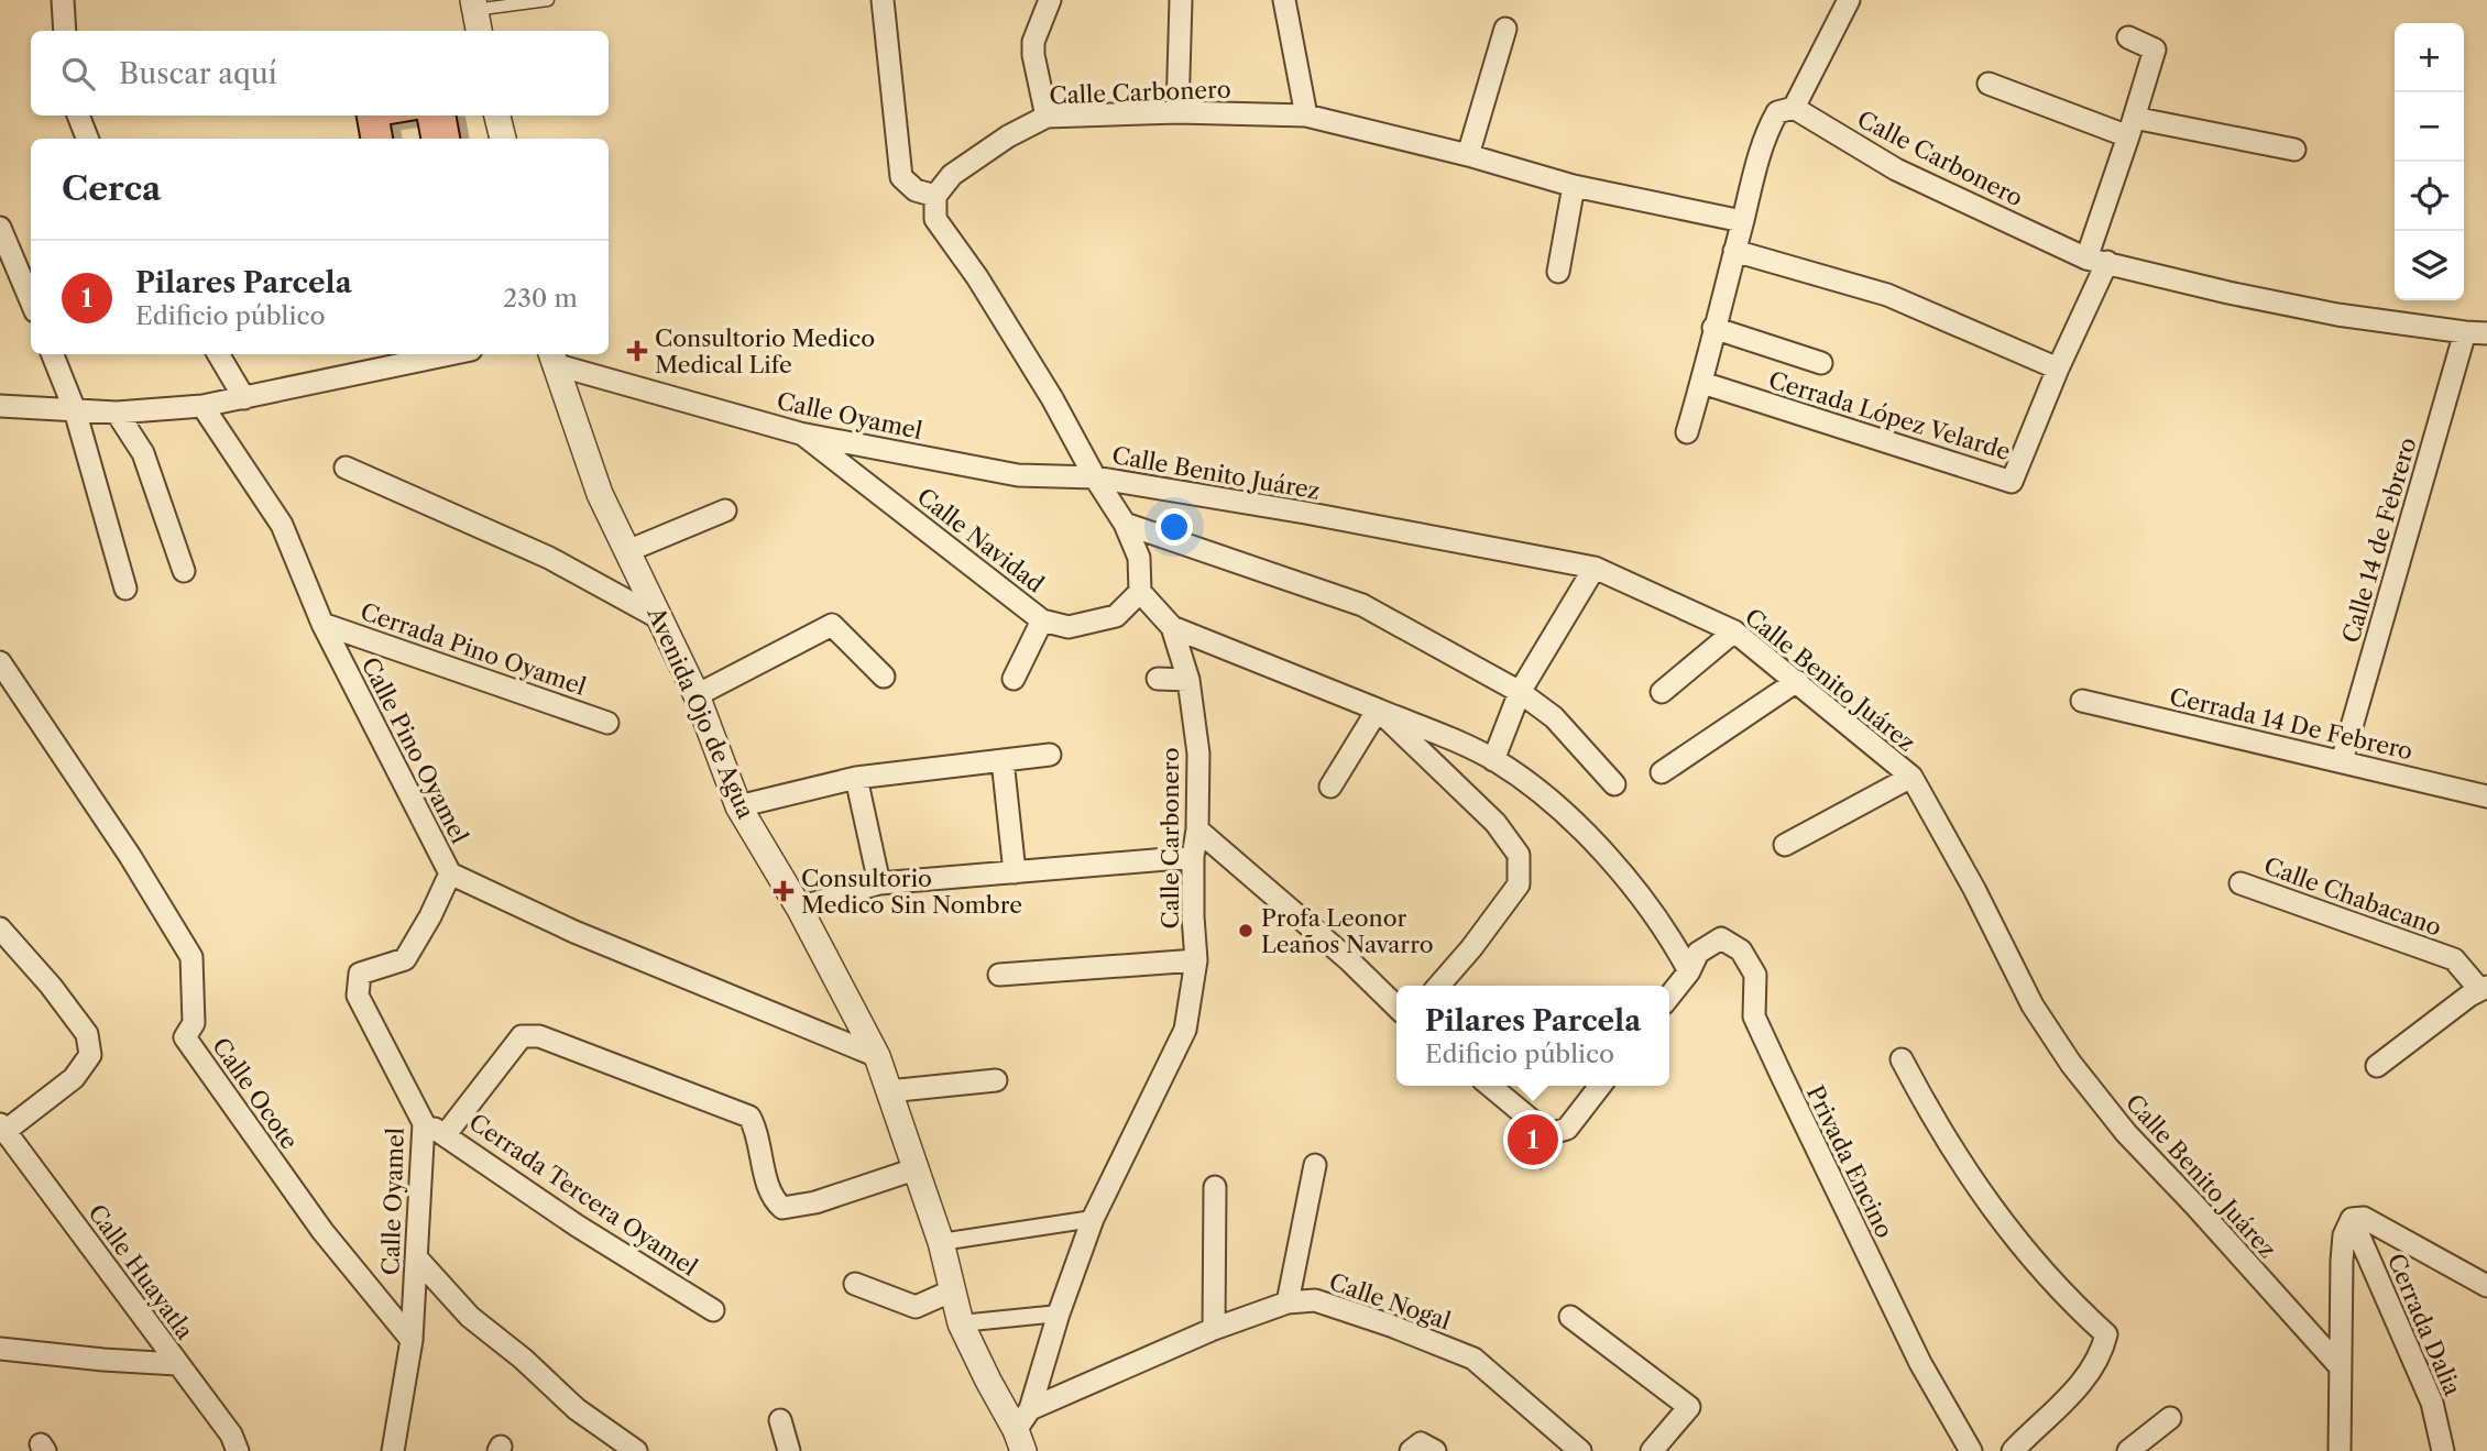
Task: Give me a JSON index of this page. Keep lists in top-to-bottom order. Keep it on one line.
{"streets":{"street":["Calle Carbonero","Calle Oyamel","Cerrada López Velarde","Calle Benito Juárez","Calle Navidad","Calle 14 de Febrero","Cerrada Pino Oyamel","Avenida Ojo de Agua","Cerrada 14 De Febrero","Calle Pino Oyamel","Calle Chabacano","Calle Ocote","Privada Encino","Cerrada Tercera Oyamel","Calle Huayatla","Calle Nogal","Cerrada Dalia"]},"crossings":[["Calle Carbonero","Cerrada López Velarde"],["Calle Carbonero","Calle Navidad"],["Calle Carbonero","Calle 14 de Febrero"],["Calle Carbonero","Avenida Ojo de Agua"],["Calle Carbonero","Calle Nogal"],["Calle Oyamel","Calle Benito Juárez"],["Calle Oyamel","Calle Navidad"],["Calle Oyamel","Avenida Ojo de Agua"],["Calle Oyamel","Calle Pino Oyamel"],["Calle Oyamel","Calle Ocote"],["Calle Oyamel","Cerrada Tercera Oyamel"],["Calle 14 de Febrero","Cerrada 14 De Febrero"],["Cerrada Pino Oyamel","Calle Pino Oyamel"],["Avenida Ojo de Agua","Calle Pino Oyamel"],["Avenida Ojo de Agua","Calle Nogal"]],"places":{"health":["Consultorio Medico Medical Life","Consultorio Medico Sin Nombre"],"other":["Profa Leonor Leaños Navarro"]},"page":{"map_buttons":["+","−"],"search":"Buscar aquí","heading":"Cerca","list":[{"mark":"1","name":"Pilares Parcela","note":"Edificio público","value":"230 m"}],"popup":["Pilares Parcela","Edificio público"],"pins":"1"}}
